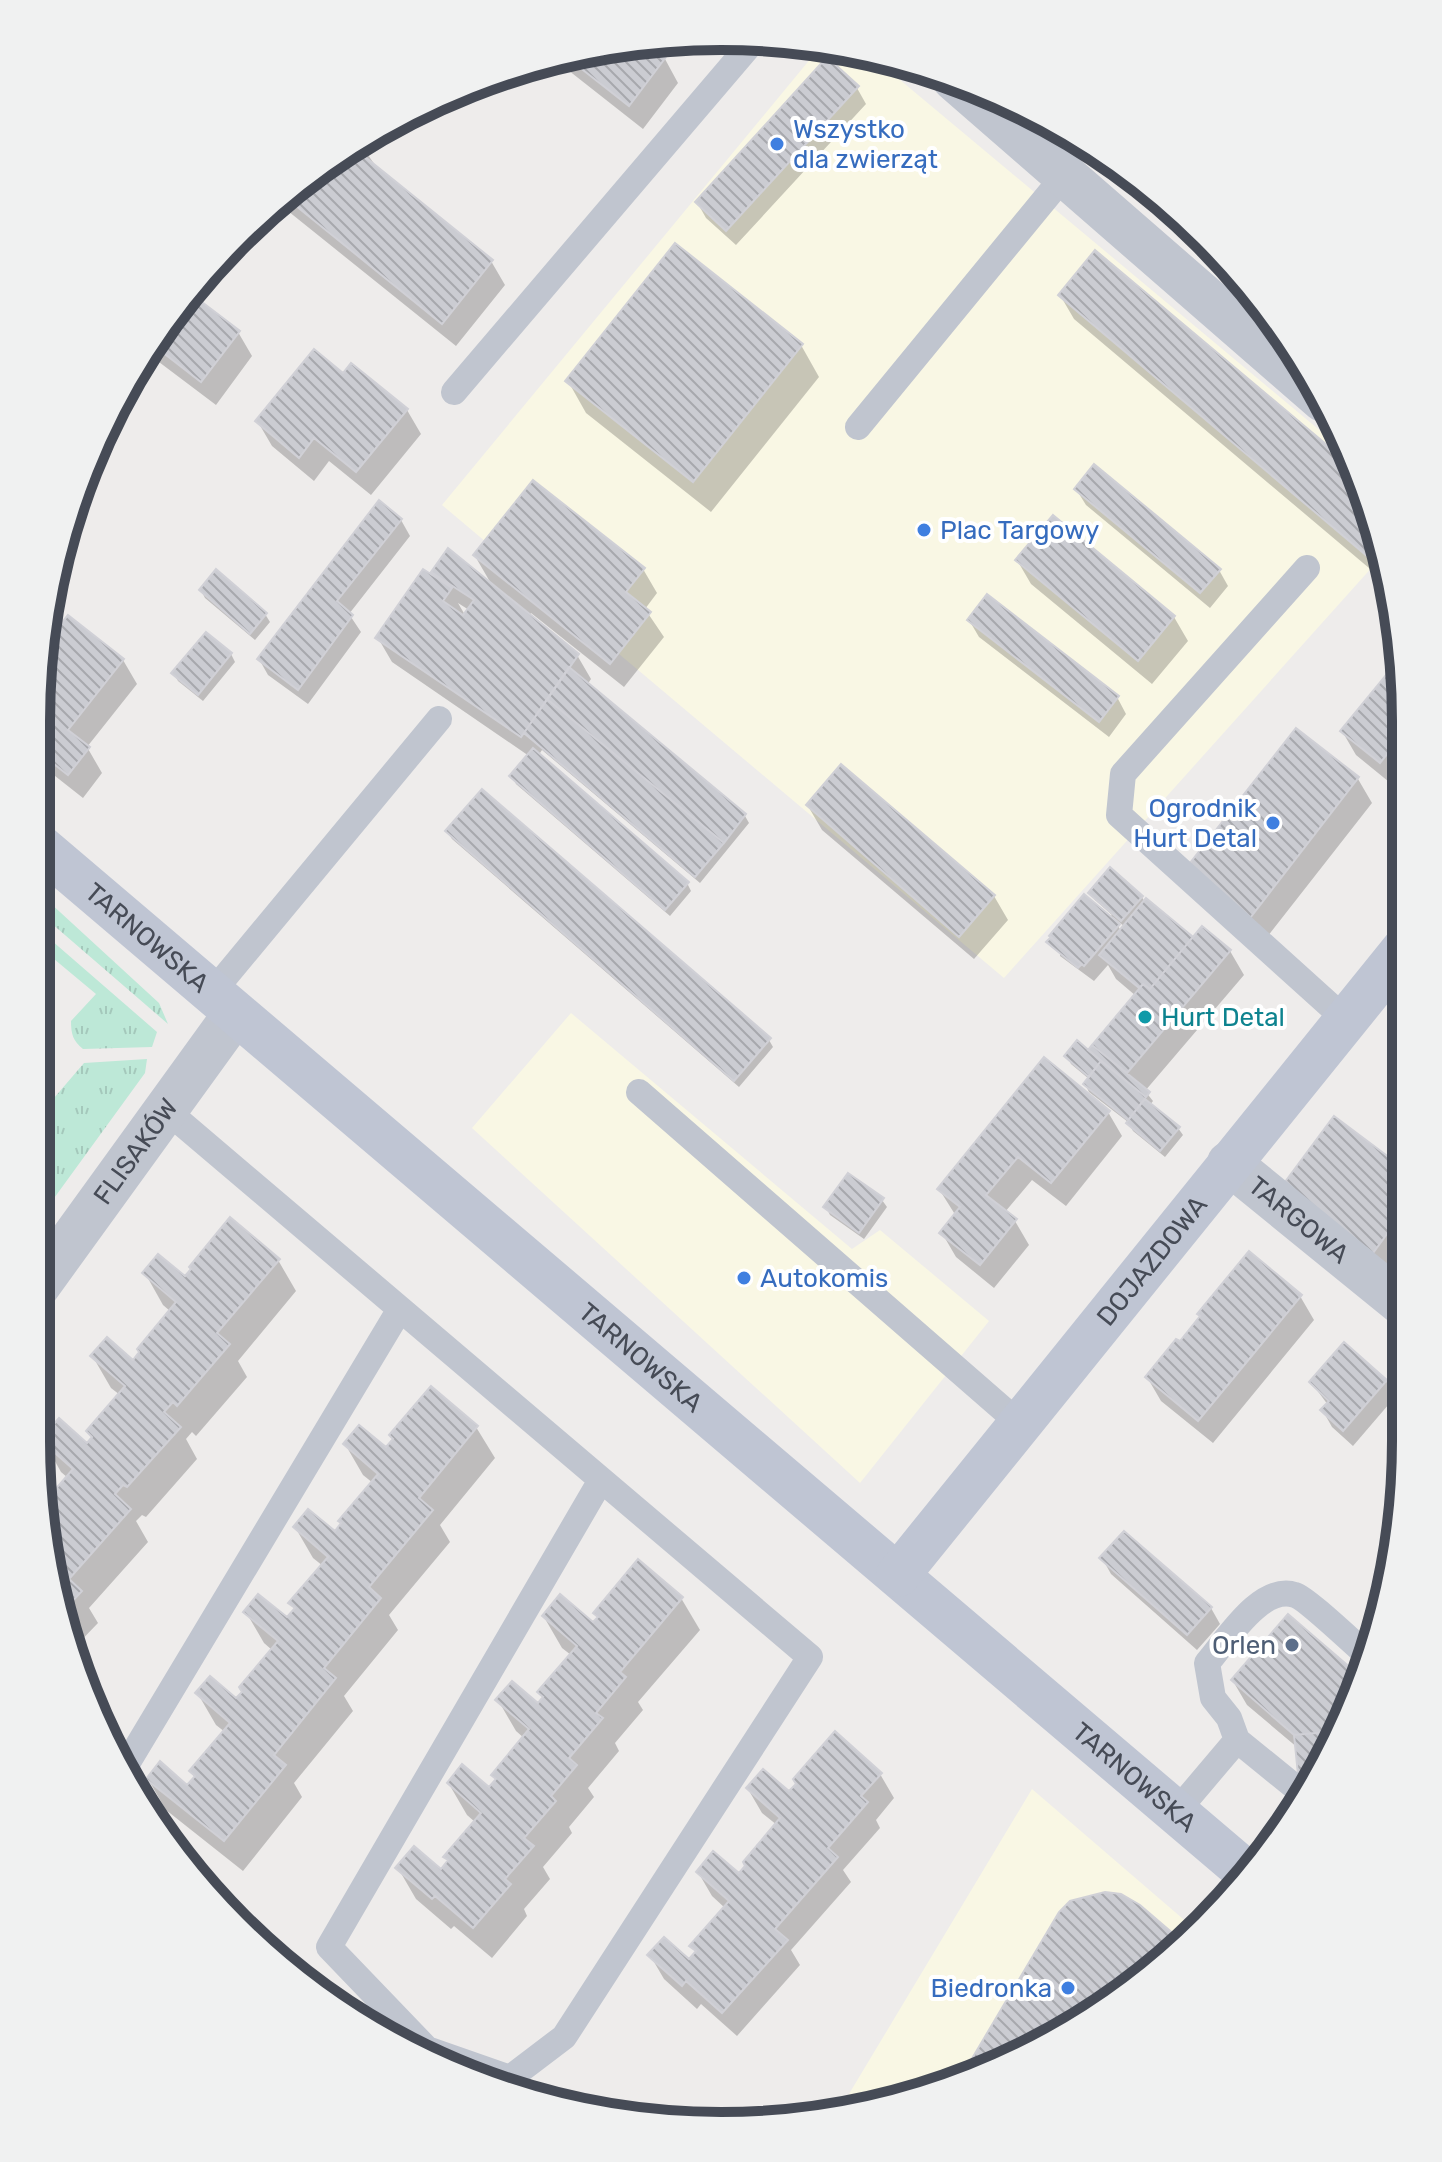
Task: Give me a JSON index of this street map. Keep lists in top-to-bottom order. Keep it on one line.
{"streets":{"main road":["TARNOWSKA","DOJAZDOWA"],"street":["FLISAKÓW","TARGOWA"]},"crossings":[["TARNOWSKA","FLISAKÓW"],["TARNOWSKA","DOJAZDOWA"],["TARGOWA","DOJAZDOWA"]],"places":["Wszystko dla zwierząt","Plac Targowy","Ogrodnik Hurt Detal","Hurt Detal","Autokomis","Orlen","Biedronka"]}
